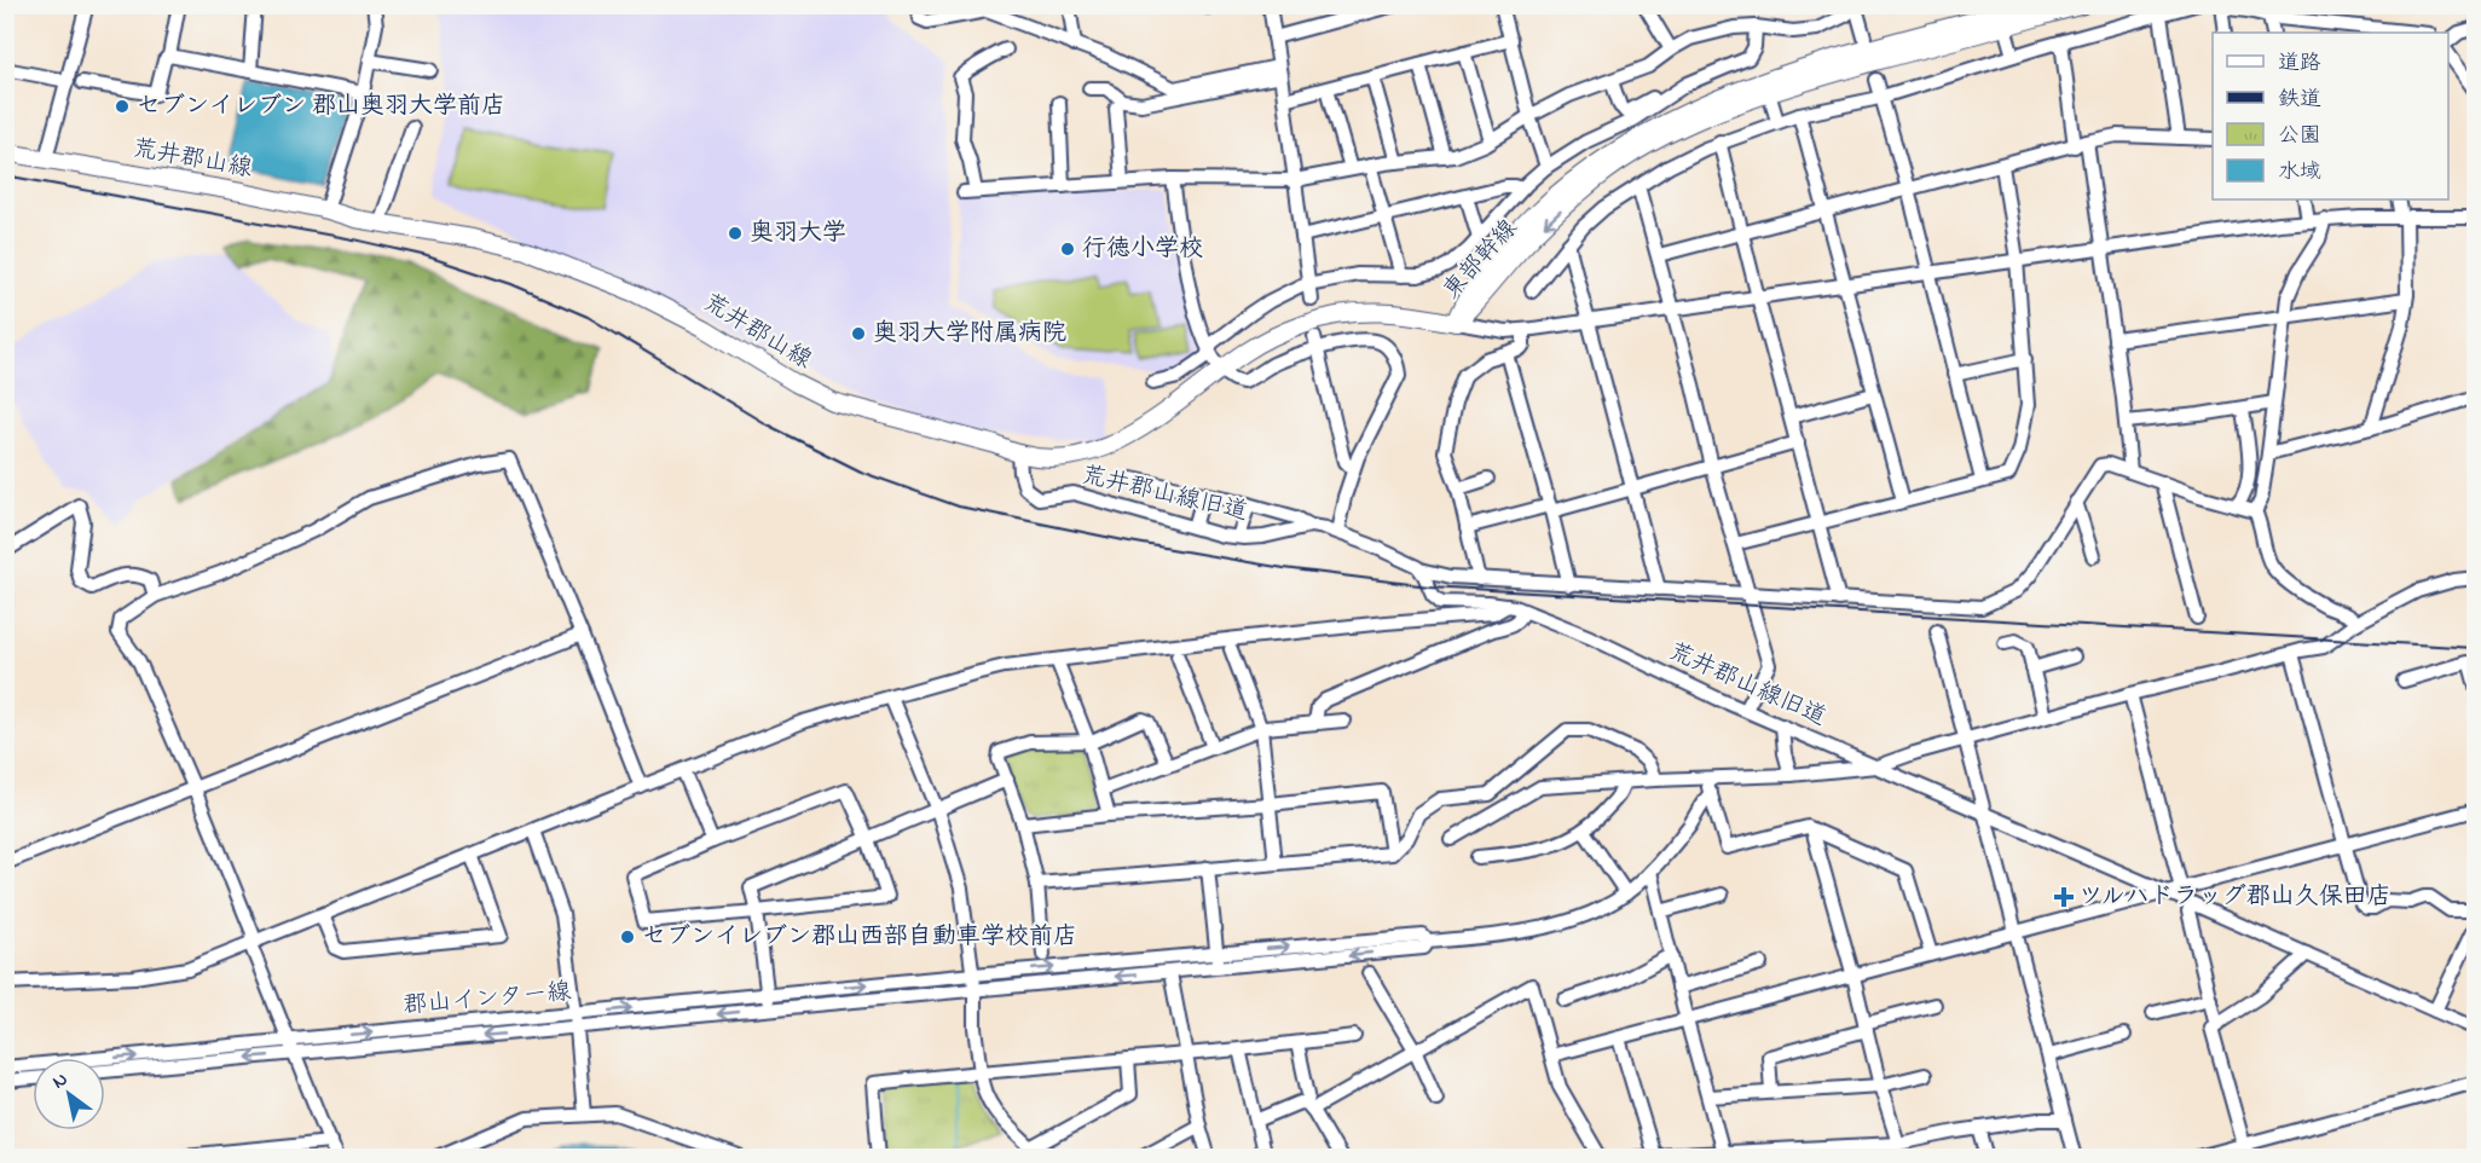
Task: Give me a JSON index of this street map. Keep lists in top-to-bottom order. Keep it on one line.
{"streets":{"main road":["荒井郡山線","東部幹線"],"street":["荒井郡山線旧道","郡山インター線"]},"crossings":[["荒井郡山線","東部幹線"],["荒井郡山線","荒井郡山線旧道"]],"places":{"other":["セブンイレブン 郡山奥羽大学前店","奥羽大学","行徳小学校","奥羽大学附属病院","セブンイレブン郡山西部自動車学校前店"],"health":["ツルハドラッグ郡山久保田店"]},"legend":["道路","鉄道","公園","水域"],"north":"top left"}
